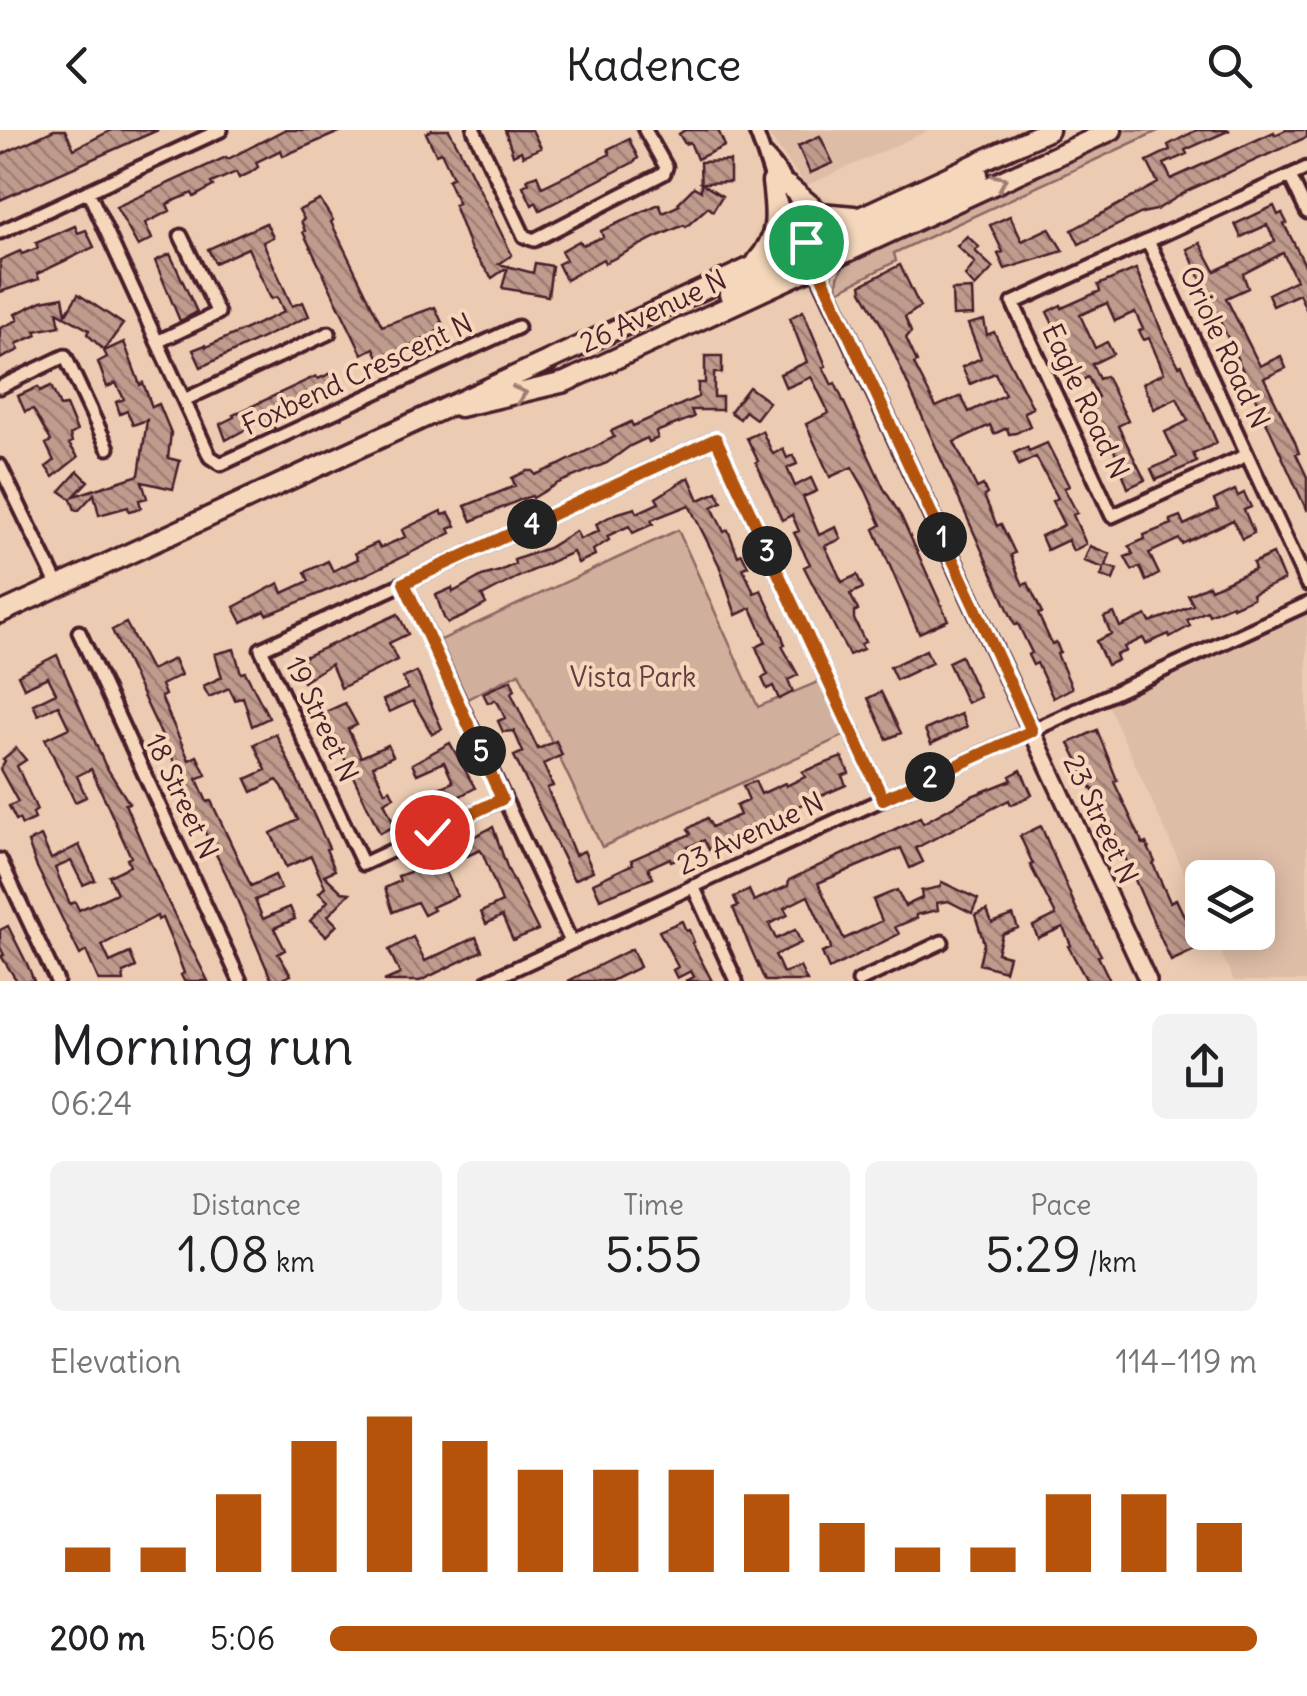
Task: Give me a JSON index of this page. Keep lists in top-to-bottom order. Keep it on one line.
{"streets":{"main road":["26 Avenue N"],"street":["Oriole Road N","Foxbend Crescent N","Eagle Road N","19 Street N","18 Street N","23 Street N","23 Avenue N"]},"crossings":[["26 Avenue N","23 Street N"],["Oriole Road N","Eagle Road N"],["23 Street N","23 Avenue N"]],"parks":["Vista Park"],"page":{"header":"Kadence","pins":["4","1","3","5","2"],"heading":["Morning run","06:24"],"stats":[["Distance","1.08 km"],["Time","5:55"],["Pace","5:29 /km"]],"chart":["Elevation","114–119 m"],"list":[{"name":"200 m","note":"5:06"}]}}
